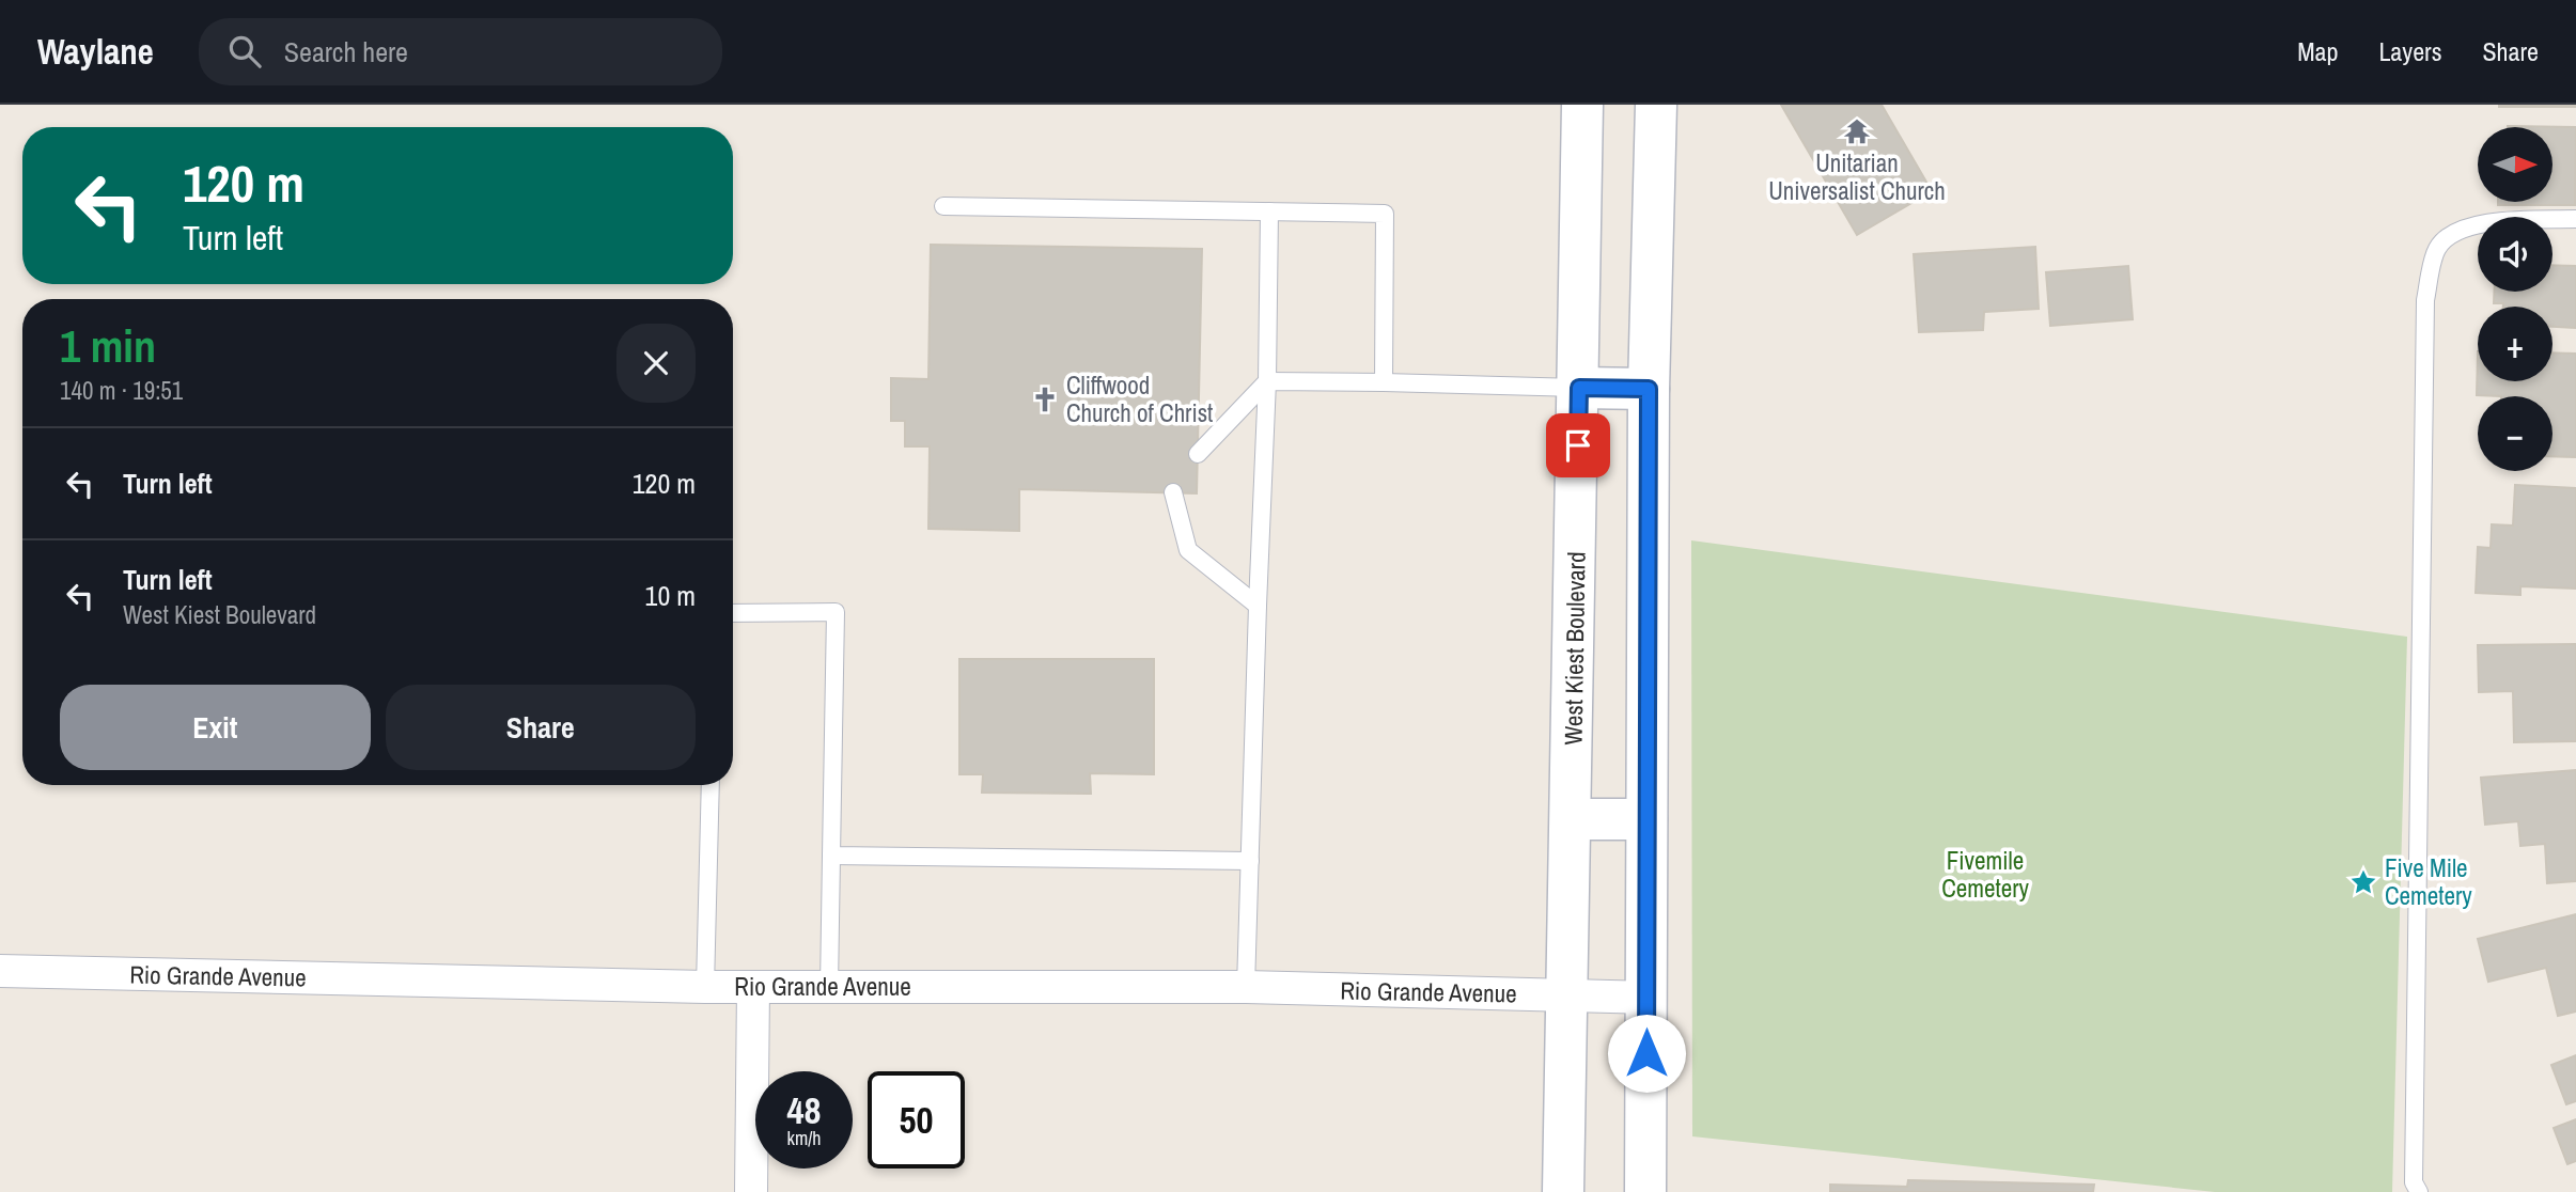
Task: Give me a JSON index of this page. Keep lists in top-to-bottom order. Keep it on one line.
{"streets":{"main road":["West Kiest Boulevard"],"street":["Rio Grande Avenue"]},"crossings":[["West Kiest Boulevard","Rio Grande Avenue"]],"parks":["Fivemile Cemetery"],"places":{"temple":["Unitarian Universalist Church"],"church":["Cliffwood Church of Christ"],"place":["Five Mile Cemetery"]},"north":"right","page":{"header":"Waylane","search":"Search here","nav":["Map","Layers","Share"],"map_buttons":["+","−"],"turn":["120 m","Turn left"],"heading":["1 min","140 m · 19:51"],"list":[{"name":"Turn left","value":"120 m"},{"name":"Turn left","note":"West Kiest Boulevard","value":"10 m"}],"buttons":["Exit","Share"],"speed":"48 km/h","limit":"50"}}
